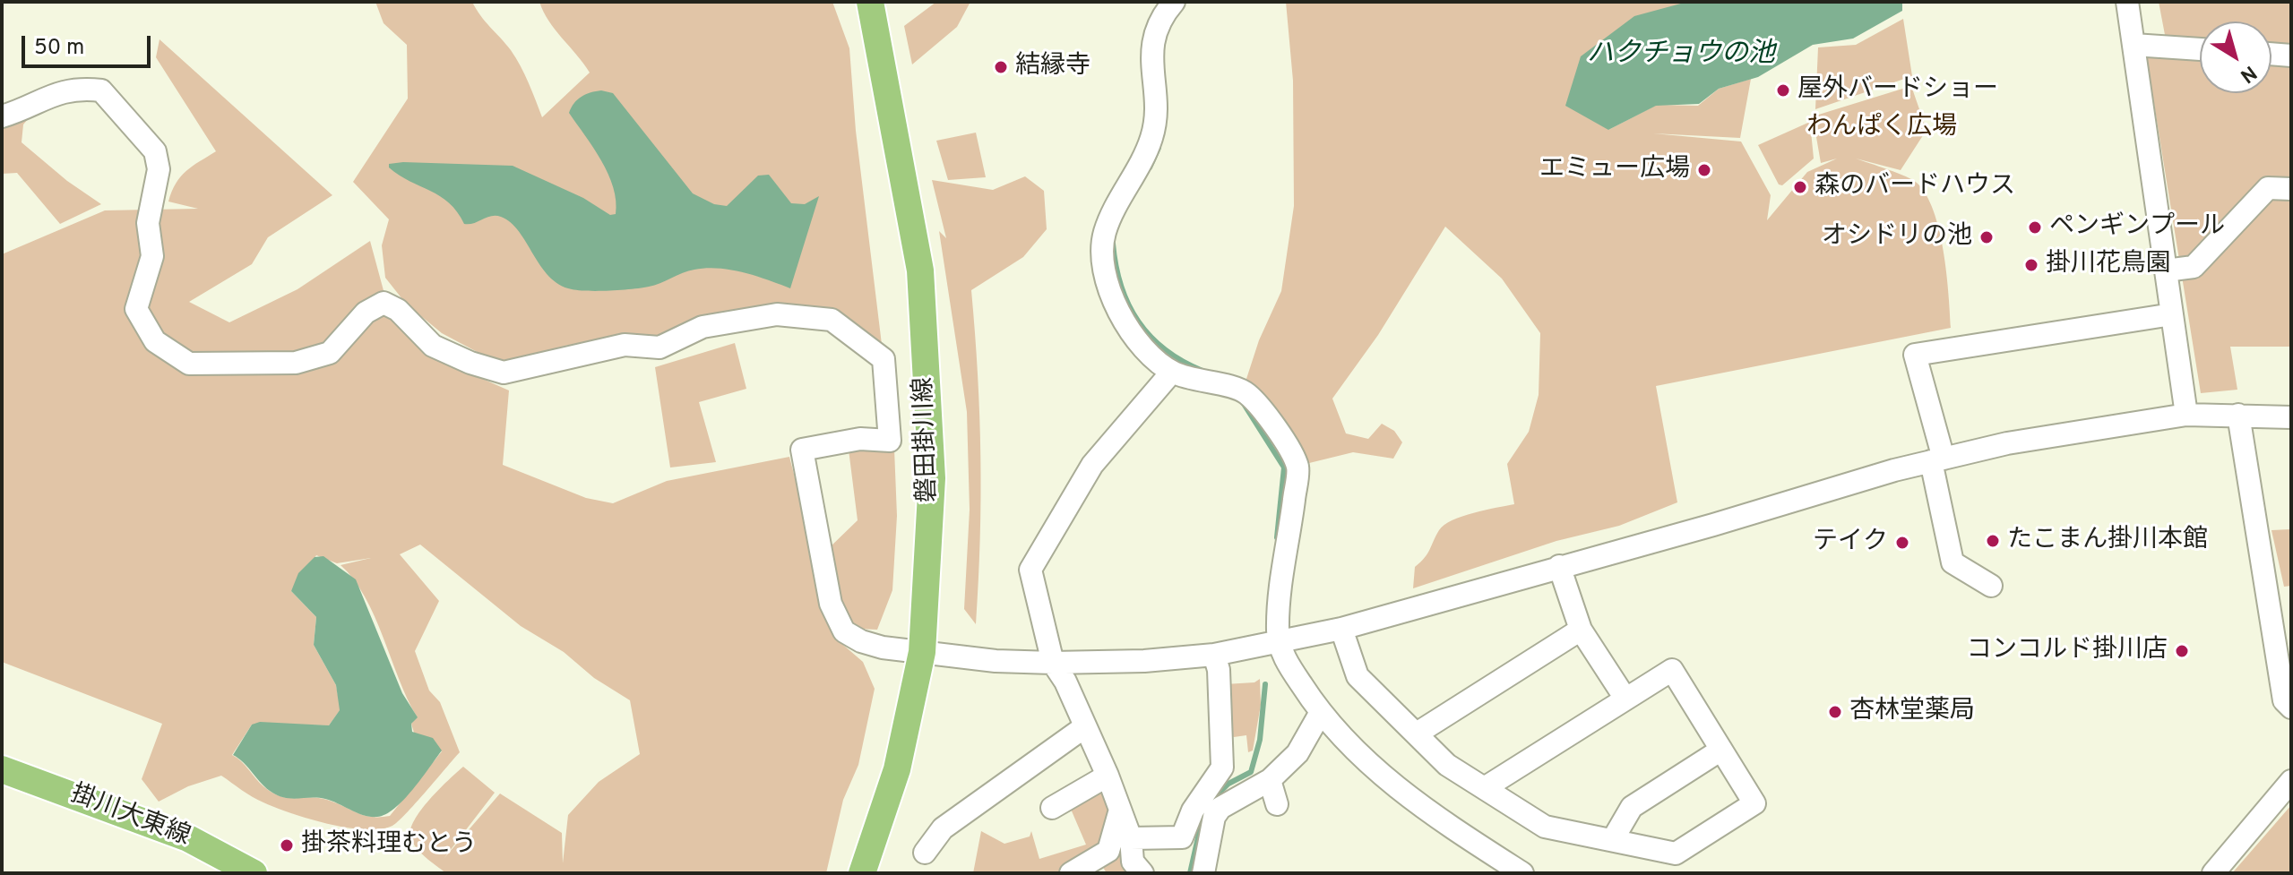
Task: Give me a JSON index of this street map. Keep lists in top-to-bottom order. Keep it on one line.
{"streets":{"main road":["磐田掛川線","掛川大東線"]},"water":["ハクチョウの池"],"parks":["わんぱく広場"],"places":["結縁寺","屋外バードショー","エミュー広場","森のバードハウス","ペンギンプール","オシドリの池","掛川花鳥園","たこまん掛川本館","テイク","コンコルド掛川店","杏林堂薬局","掛茶料理むとう"],"scale_bar":"50 m","north":"bottom right"}
